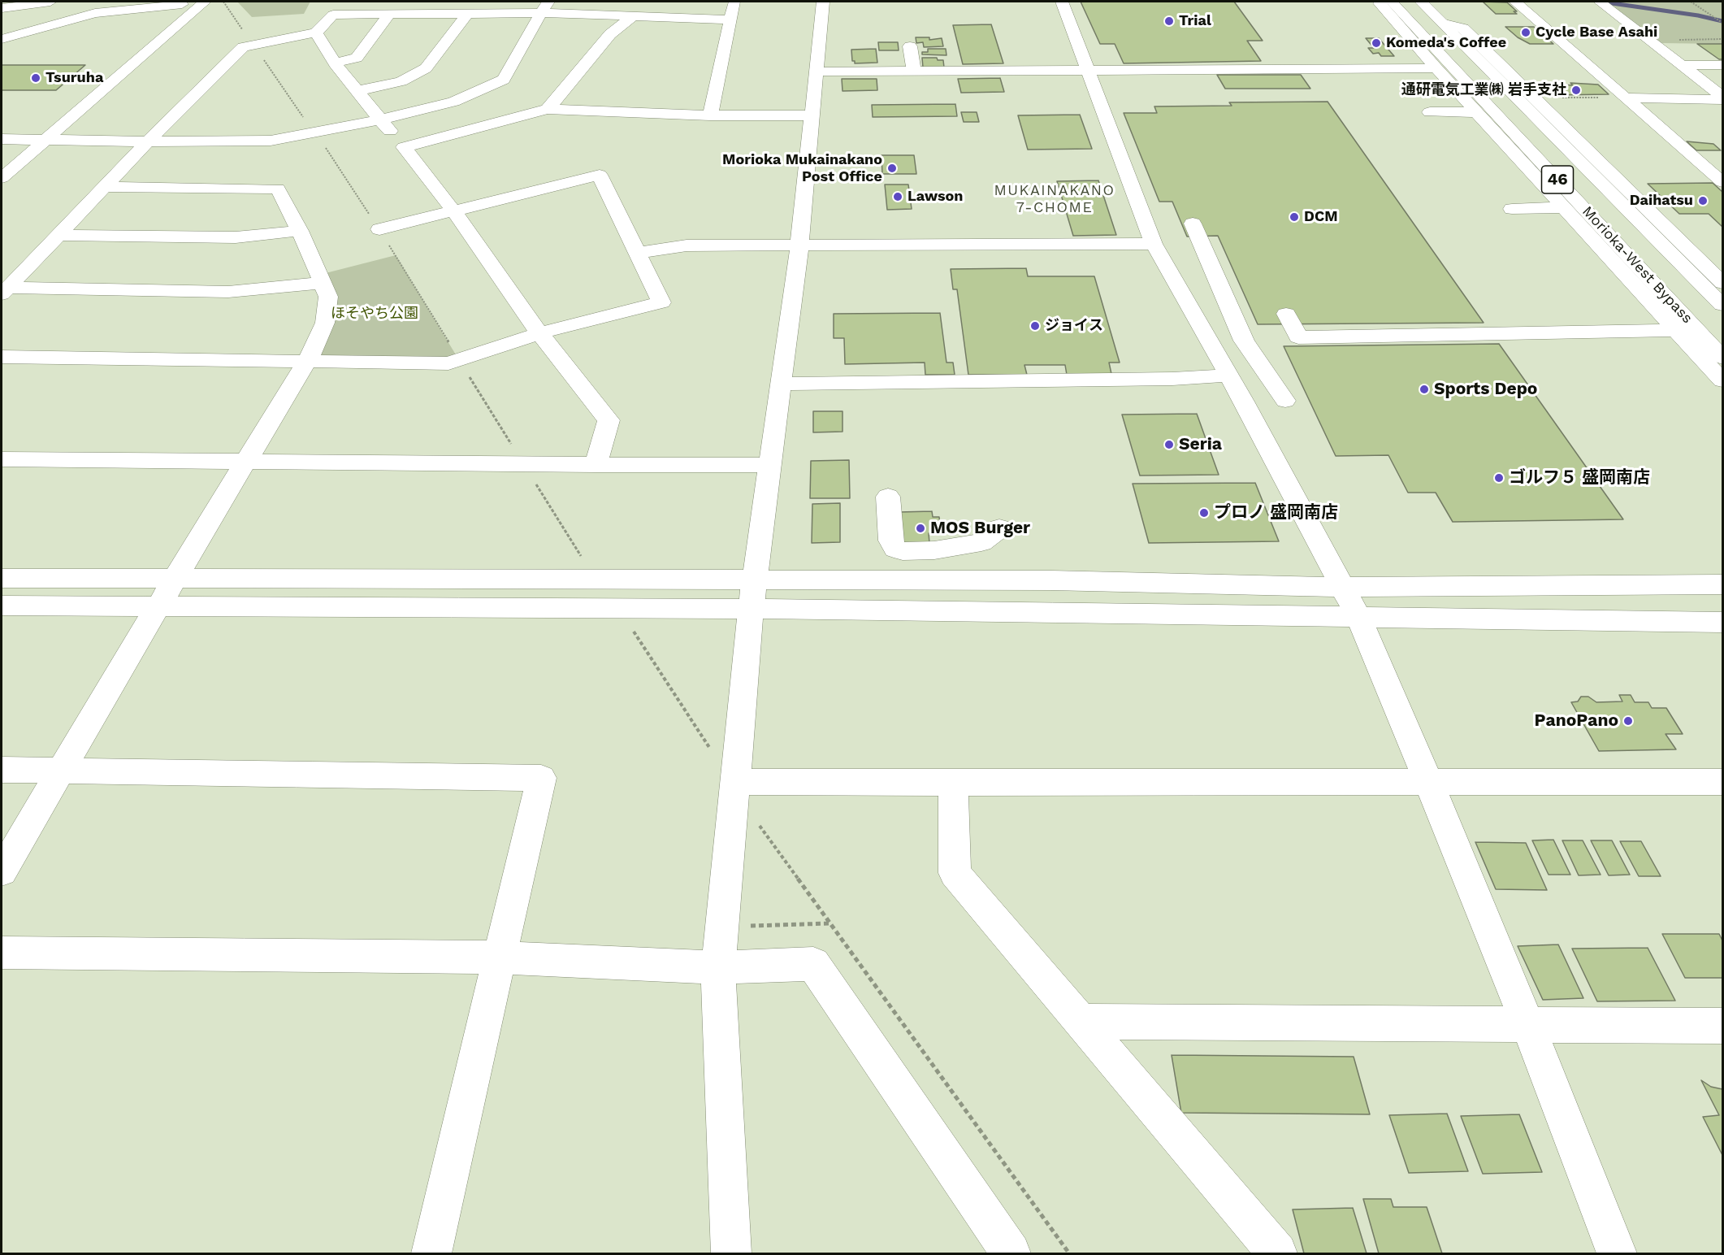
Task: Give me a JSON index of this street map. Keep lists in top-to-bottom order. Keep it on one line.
{"streets":{"main road":["46","Morioka-West Bypass"]},"districts":["MUKAINAKANO 7-CHOME"],"parks":["ほそやち公園"],"places":["Trial","Cycle Base Asahi","Komeda's Coffee","Tsuruha","通研電気工業㈱ 岩手支社","Morioka Mukainakano Post Office","Lawson","Daihatsu","DCM","ジョイス","Sports Depo","Seria","ゴルフ５ 盛岡南店","プロノ 盛岡南店","MOS Burger","PanoPano"]}
